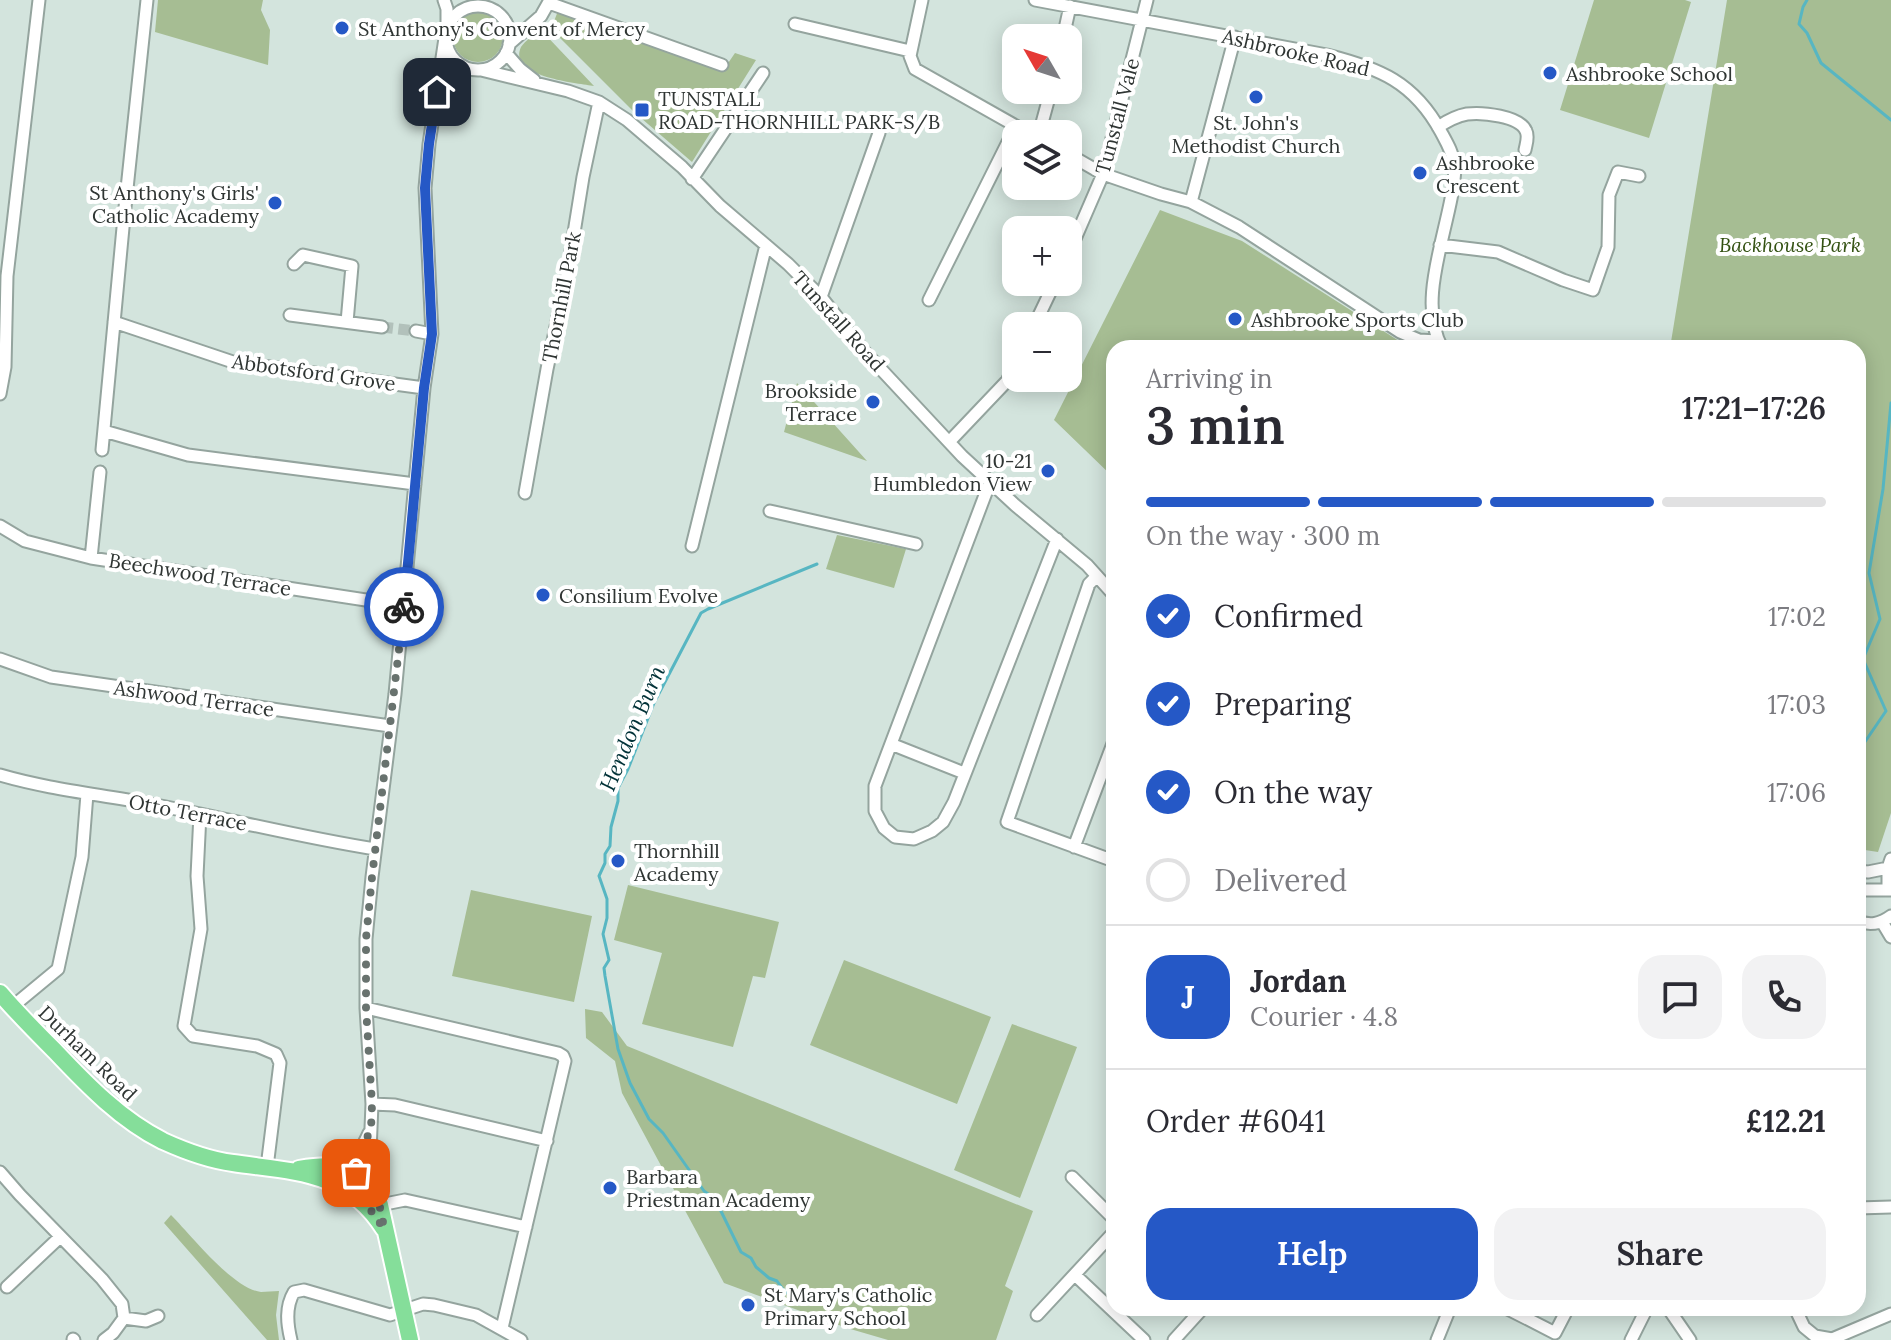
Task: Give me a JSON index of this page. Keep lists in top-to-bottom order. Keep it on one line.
{"streets":{"highway":["Durham Road"],"street":["Ashbrooke Road","Tunstall Vale","Thornhill Park","Tunstall Road","Abbotsford Grove","Beechwood Terrace","Ashwood Terrace","Otto Terrace"]},"crossings":[["Ashbrooke Road","Tunstall Vale"],["Thornhill Park","Tunstall Road"]],"water":["Hendon Burn"],"parks":["Backhouse Park"],"places":{"other":["St Anthony's Convent of Mercy","Ashbrooke School","St. John's Methodist Church","Ashbrooke Crescent","St Anthony's Girls' Catholic Academy","Ashbrooke Sports Club","Brookside Terrace","10-21 Humbledon View","Consilium Evolve","Thornhill Academy","Barbara Priestman Academy","St Mary's Catholic Primary School"],"transit":["TUNSTALL ROAD-THORNHILL PARK-S/B"]},"north":"top left","page":{"map_buttons":["+","−"],"heading":["3 min","Arriving in","17:21–17:26"],"panel":["Jordan","Courier · 4.8","Order #6041","£12.21"],"bar":"On the way · 300 m","list":[["Confirmed","17:02"],["Preparing","17:03"],["On the way","17:06"],"Delivered"],"round":"J","buttons":["Help","Share"]}}
